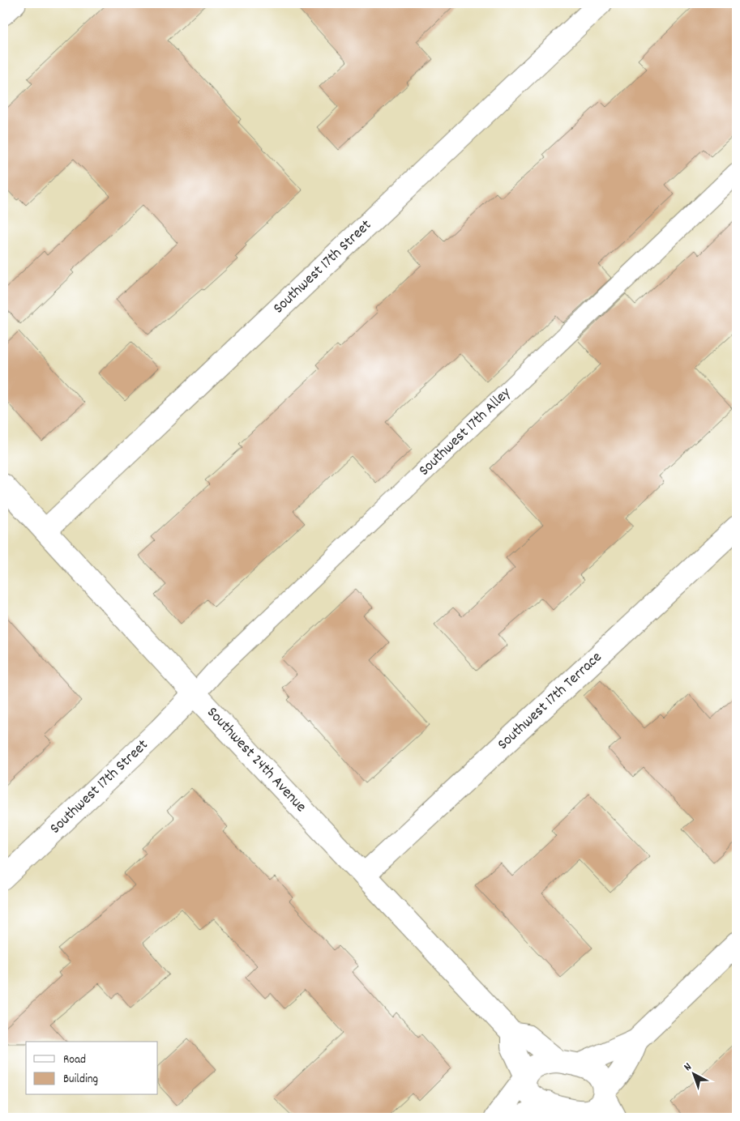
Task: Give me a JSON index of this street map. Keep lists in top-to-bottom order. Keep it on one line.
{"streets":{"street":["Southwest 17th Street","Southwest 17th Terrace","Southwest 24th Avenue"],"lane":["Southwest 17th Alley"]},"crossings":[["Southwest 17th Street","Southwest 17th Alley"],["Southwest 17th Street","Southwest 24th Avenue"],["Southwest 17th Alley","Southwest 24th Avenue"],["Southwest 17th Terrace","Southwest 24th Avenue"]],"legend":["Road","Building"],"north":"top left"}
